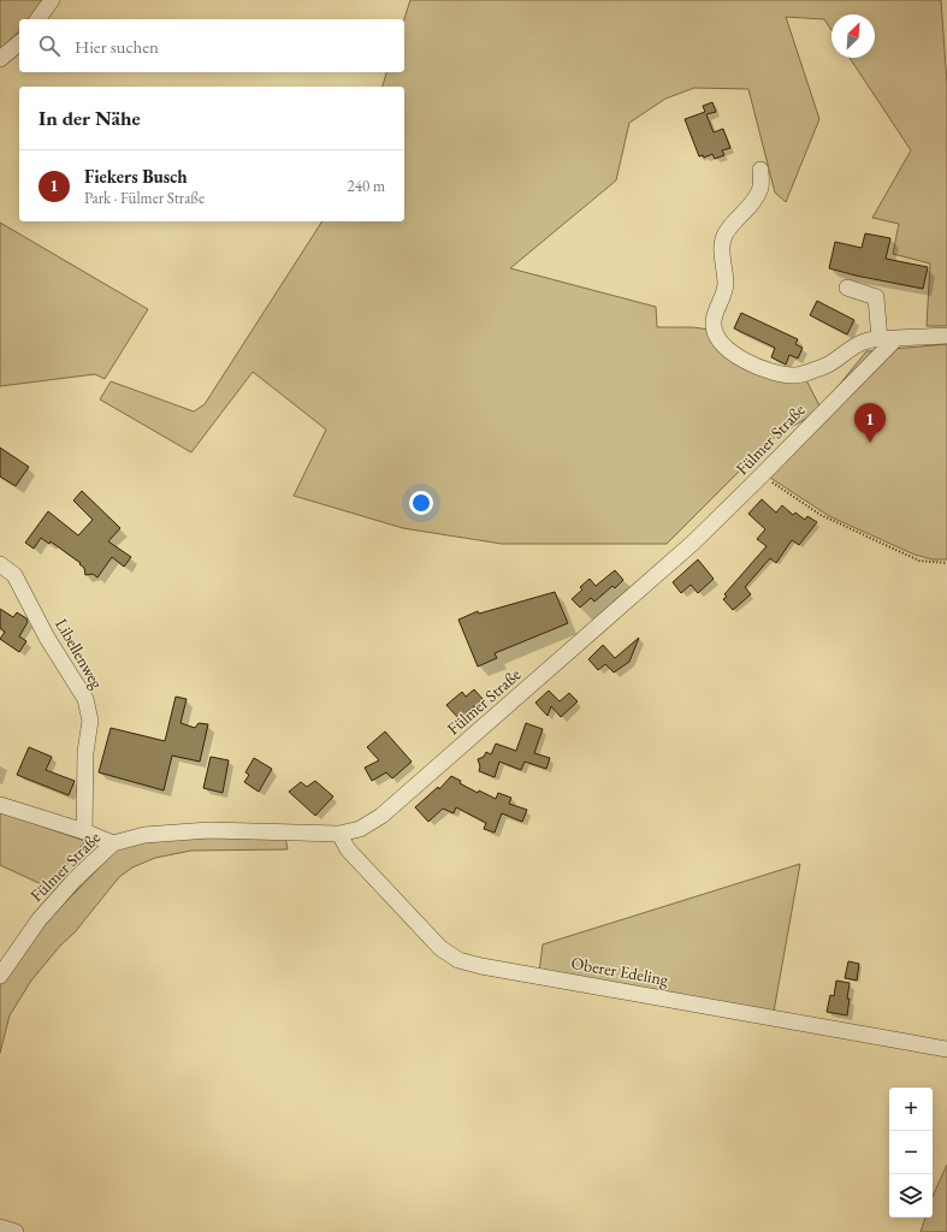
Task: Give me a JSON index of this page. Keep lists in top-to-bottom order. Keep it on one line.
{"streets":{"street":["Fülmer Straße","Libellenweg","Oberer Edeling"]},"crossings":[["Fülmer Straße","Oberer Edeling"]],"north":"top right","page":{"search":"Hier suchen","heading":"In der Nähe","list":[{"mark":"1","name":"Fiekers Busch","note":"Park · Fülmer Straße","value":"240 m"}],"pins":"1","map_buttons":["+","−"]}}
